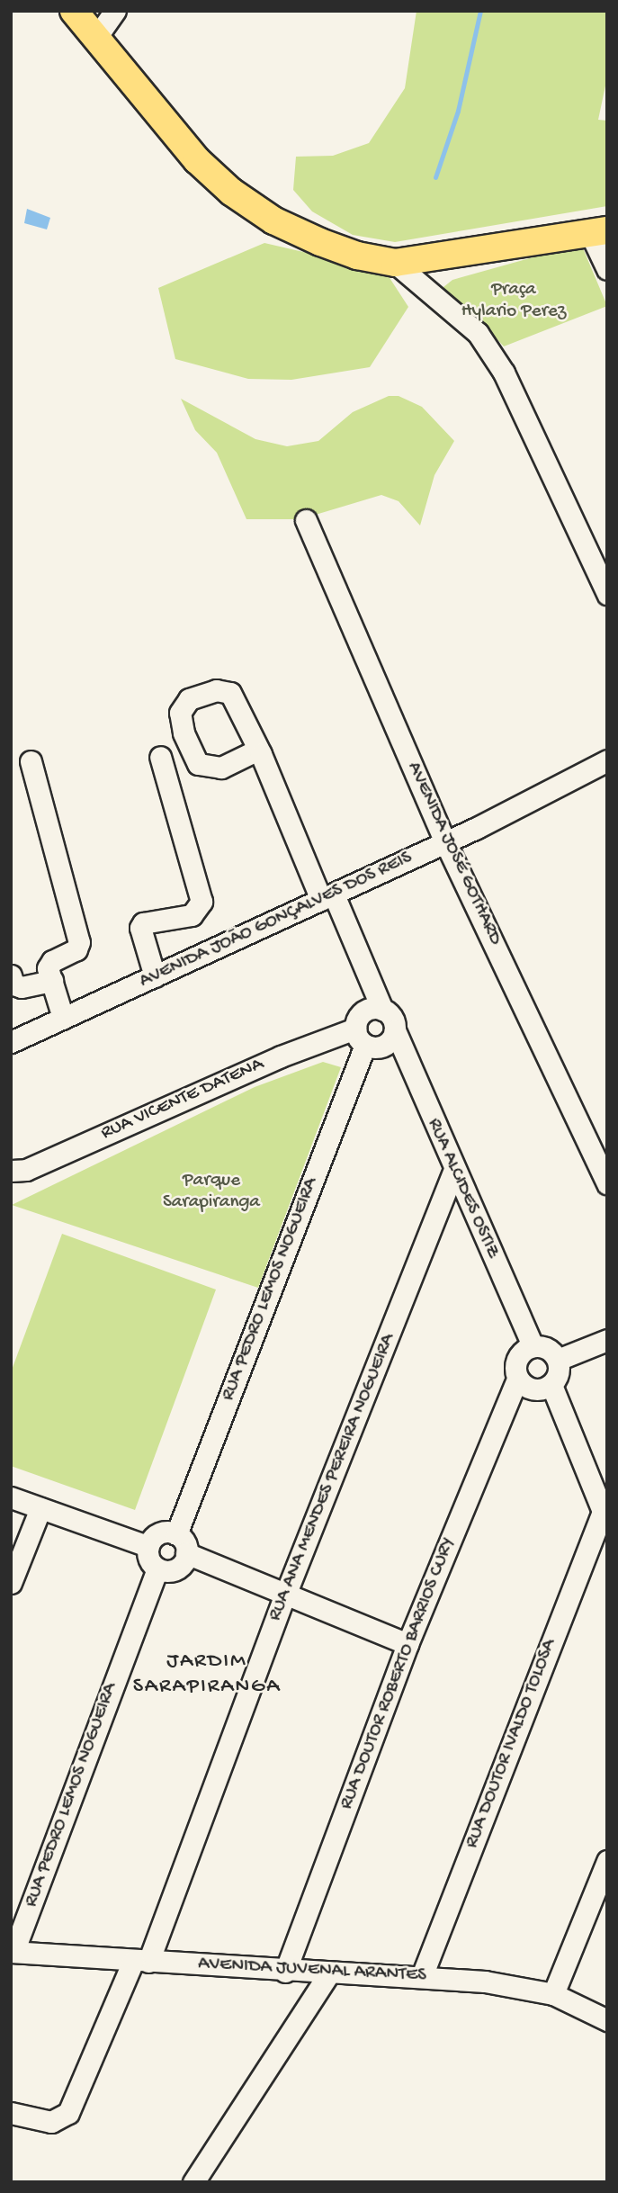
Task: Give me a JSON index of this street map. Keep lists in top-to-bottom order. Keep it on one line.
{"streets":{"street":["AVENIDA JOSÉ GOTHARD","AVENIDA JOÃO GONÇALVES DOS REIS","RUA VICENTE DATENA","RUA ALCIDES OSTIZ","RUA PEDRO LEMOS NOGUEIRA","RUA ANA MENDES PEREIRA NOGUEIRA","RUA DOUTOR ROBERTO BARRIOS CURY","RUA DOUTOR IVALDO TOLOSA","AVENIDA JUVENAL ARANTES"]},"crossings":[["AVENIDA JOSÉ GOTHARD","AVENIDA JOÃO GONÇALVES DOS REIS"],["RUA VICENTE DATENA","RUA ALCIDES OSTIZ"],["RUA VICENTE DATENA","RUA PEDRO LEMOS NOGUEIRA"],["RUA ALCIDES OSTIZ","RUA PEDRO LEMOS NOGUEIRA"],["RUA ALCIDES OSTIZ","RUA ANA MENDES PEREIRA NOGUEIRA"],["RUA ALCIDES OSTIZ","RUA DOUTOR ROBERTO BARRIOS CURY"],["RUA PEDRO LEMOS NOGUEIRA","AVENIDA JUVENAL ARANTES"],["RUA ANA MENDES PEREIRA NOGUEIRA","AVENIDA JUVENAL ARANTES"],["RUA DOUTOR ROBERTO BARRIOS CURY","AVENIDA JUVENAL ARANTES"],["RUA DOUTOR IVALDO TOLOSA","AVENIDA JUVENAL ARANTES"]],"districts":["JARDIM SARAPIRANGA"],"parks":["Praça Hylario Perez","Parque Sarapiranga"]}
